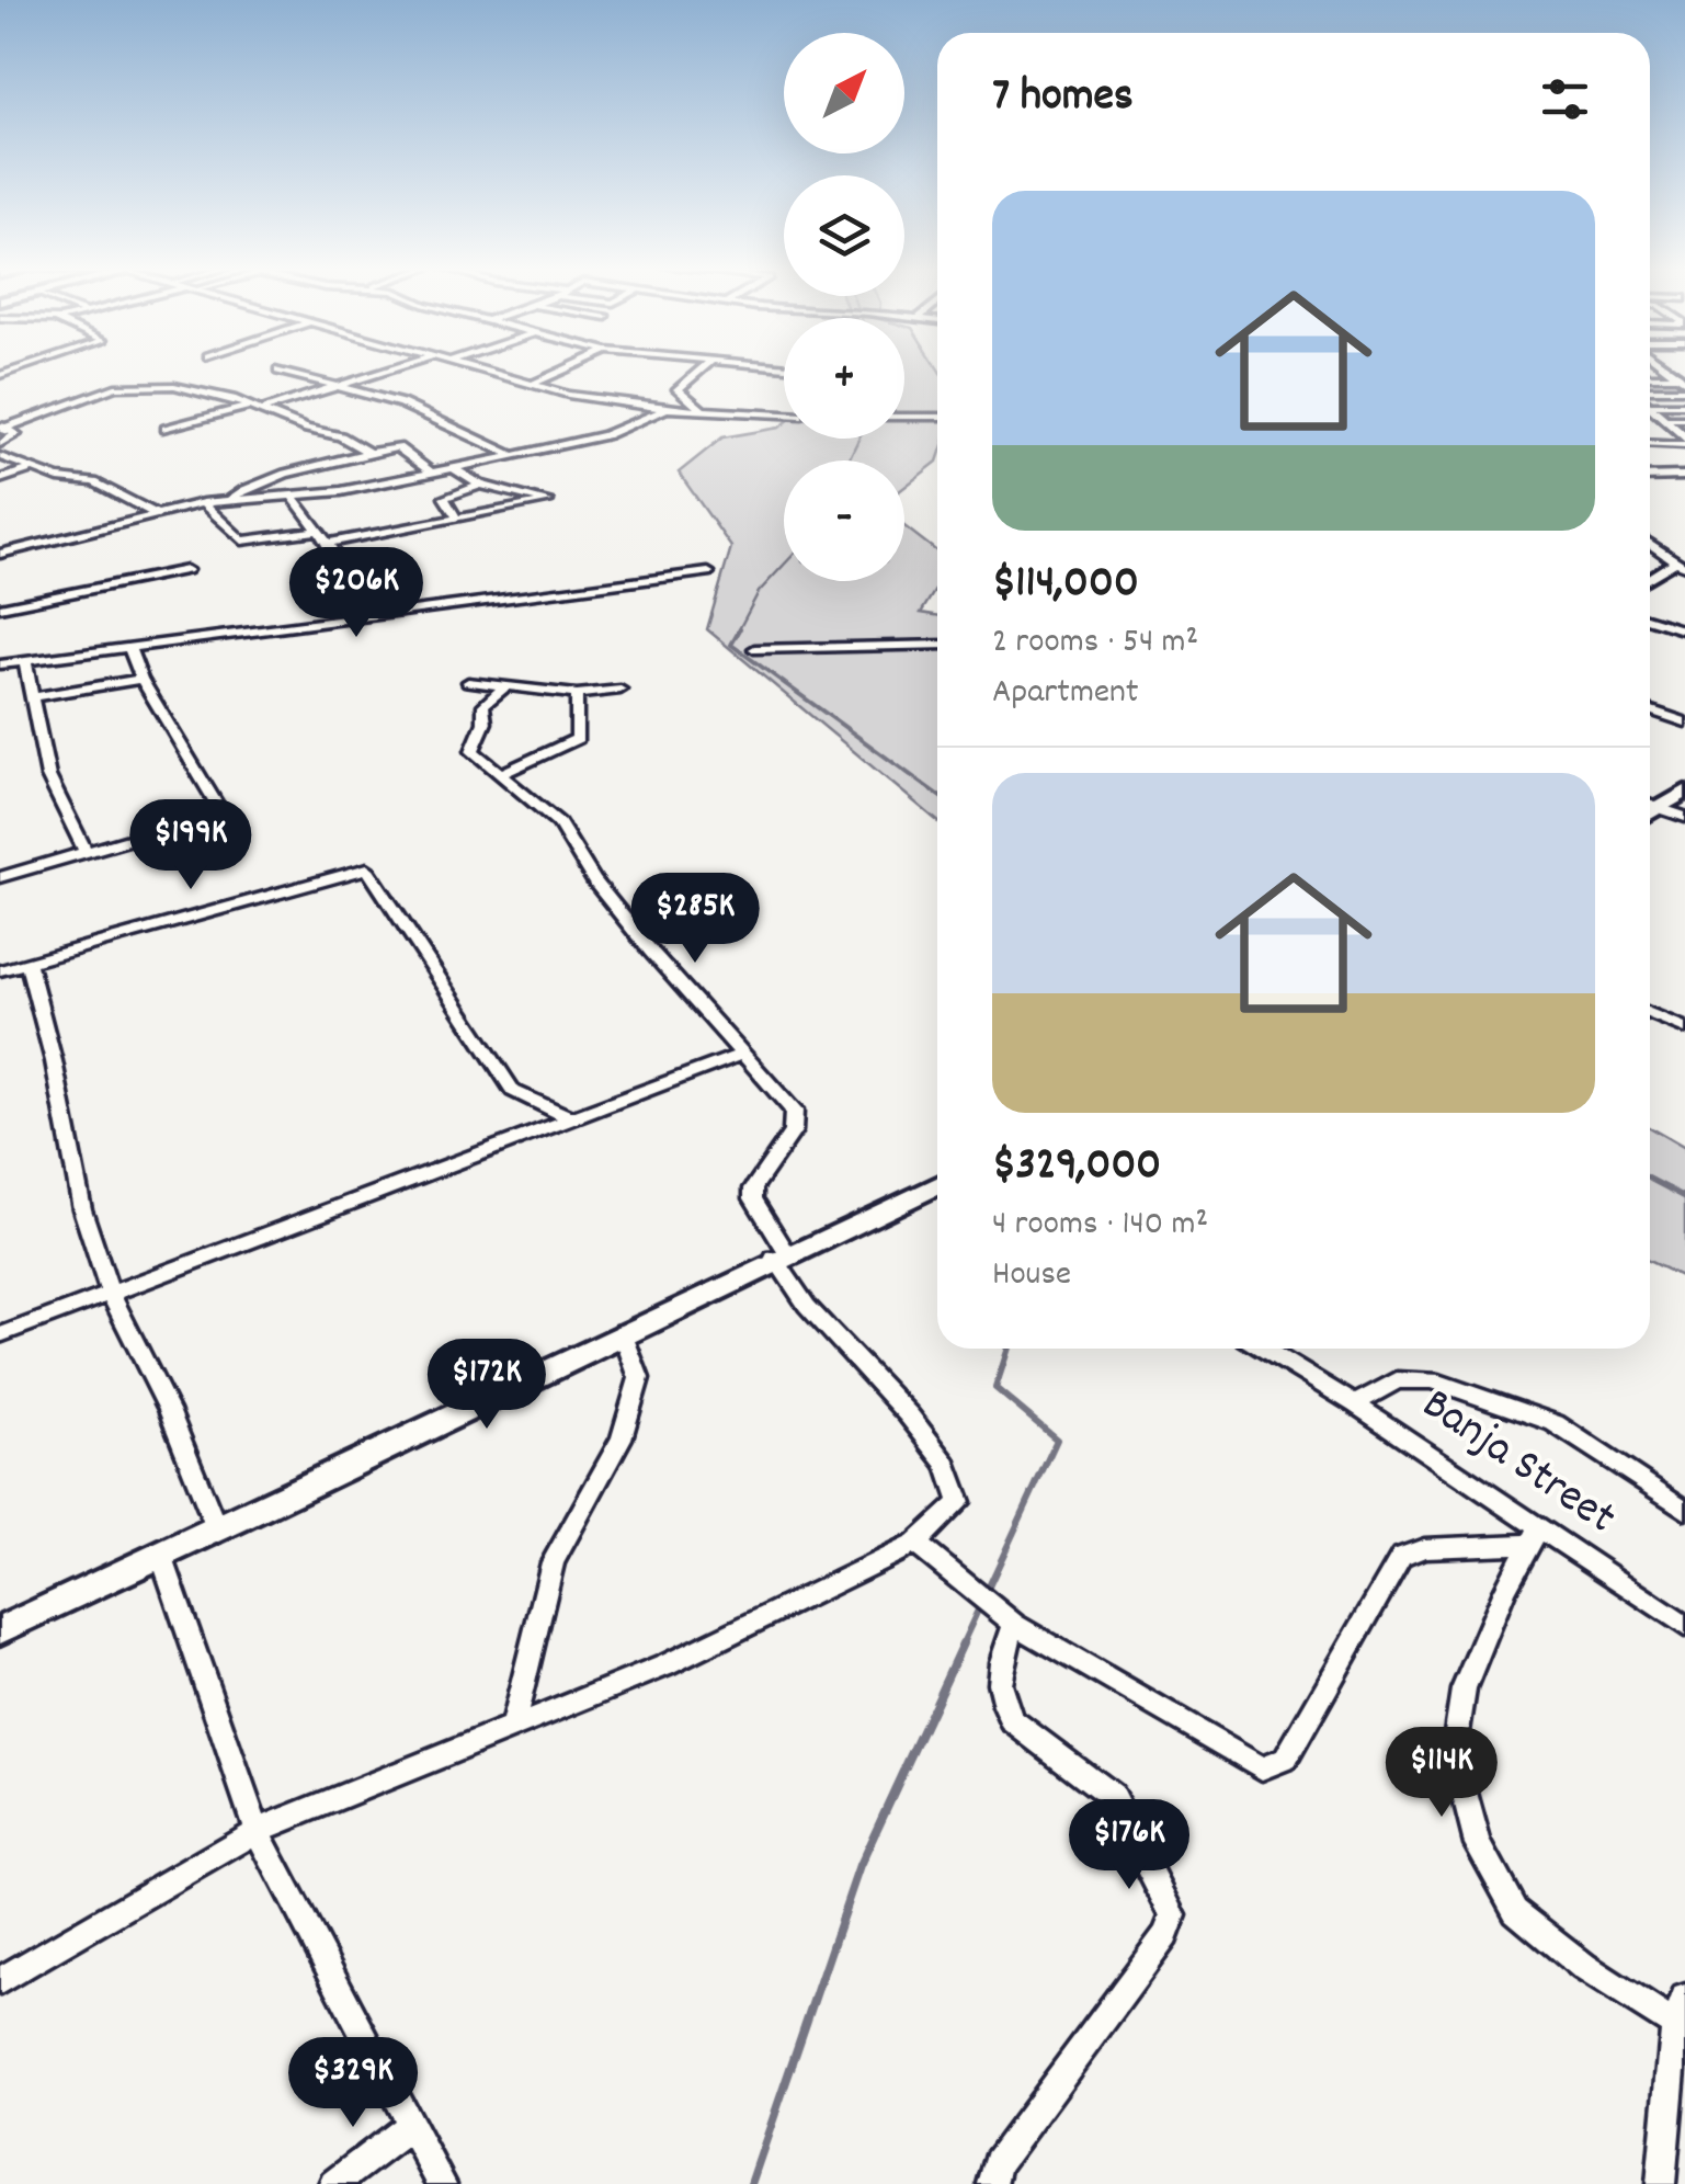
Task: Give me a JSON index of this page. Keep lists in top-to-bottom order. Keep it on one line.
{"streets":{"street":["Banja Street"]},"north":"top right","page":{"map_buttons":["+","−"],"heading":"7 homes","list":[{"name":"$114,000","note":"2 rooms · 54 m² · Apartment"},{"name":"$329,000","note":"4 rooms · 140 m² · House"}],"price":["$206K","$199K","$285K","$172K","$114K","$176K","$329K"]}}
